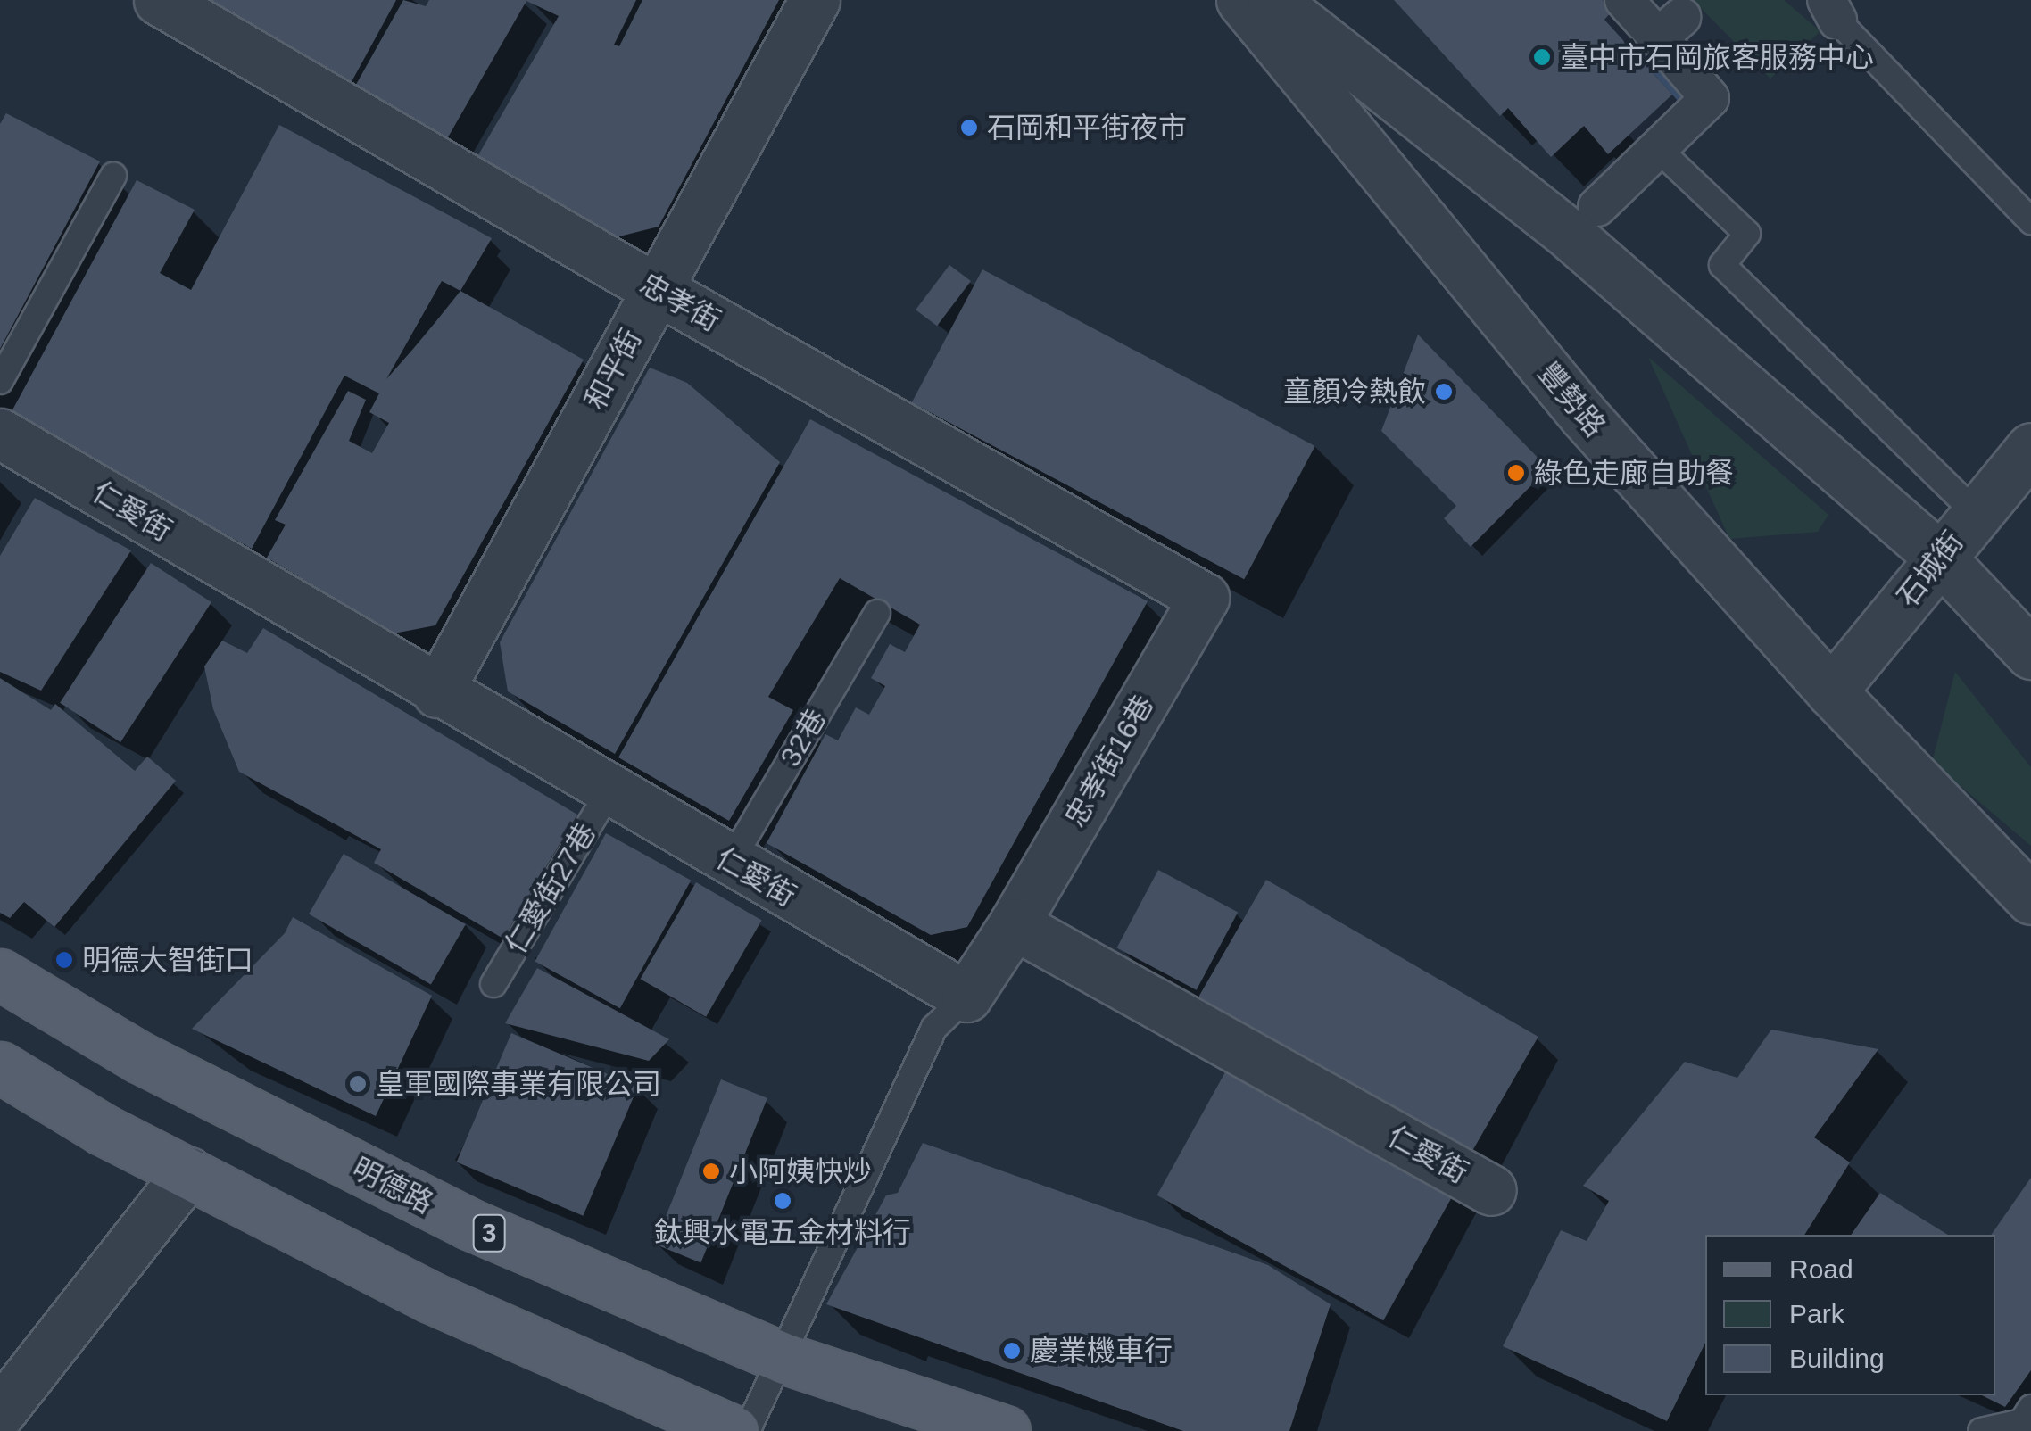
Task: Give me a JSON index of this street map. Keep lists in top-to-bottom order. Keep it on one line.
{"streets":{"main road":["明德路","3"],"street":["忠孝街","和平街","豐勢路","仁愛街","石城街","忠孝街16巷"],"lane":["32巷","仁愛街27巷"]},"crossings":[["忠孝街","和平街"],["忠孝街","忠孝街16巷"],["和平街","仁愛街"],["豐勢路","石城街"],["仁愛街","32巷"],["仁愛街","忠孝街16巷"],["仁愛街","仁愛街27巷"]],"places":["臺中市石岡旅客服務中心","石岡和平街夜市","童顏冷熱飲","綠色走廊自助餐","明德大智街口","皇軍國際事業有限公司","小阿姨快炒","鈦興水電五金材料行","慶業機車行"],"legend":["Road","Park","Building"]}
